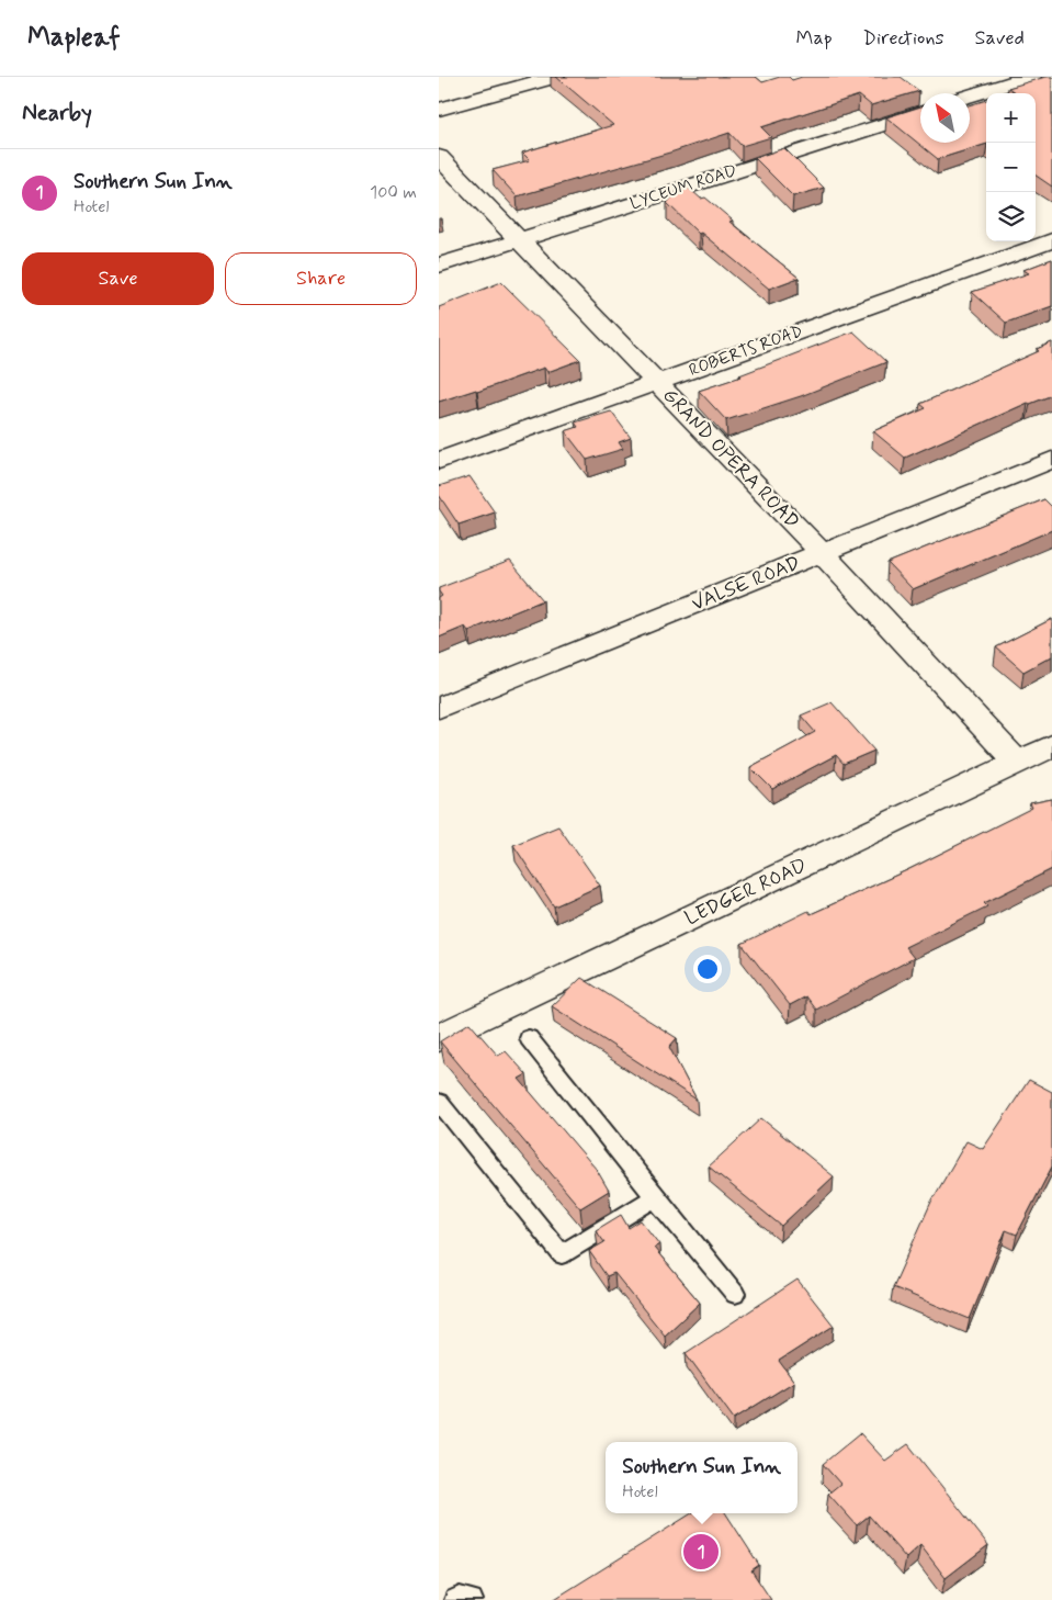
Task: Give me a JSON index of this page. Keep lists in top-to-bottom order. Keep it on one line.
{"streets":{"street":["LYCEUM ROAD","ROBERTS ROAD","GRAND OPERA ROAD","VALSE ROAD","LEDGER ROAD"]},"crossings":[["LYCEUM ROAD","GRAND OPERA ROAD"],["ROBERTS ROAD","GRAND OPERA ROAD"],["GRAND OPERA ROAD","VALSE ROAD"],["GRAND OPERA ROAD","LEDGER ROAD"]],"north":"top left","page":{"header":"Mapleaf","nav":["Map","Directions","Saved"],"heading":"Nearby","map_buttons":["+","−"],"list":[{"mark":"1","name":"Southern Sun Inn","note":"Hotel","value":"100 m"}],"buttons":["Save","Share"],"popup":["Southern Sun Inn","Hotel"],"pins":"1"}}
